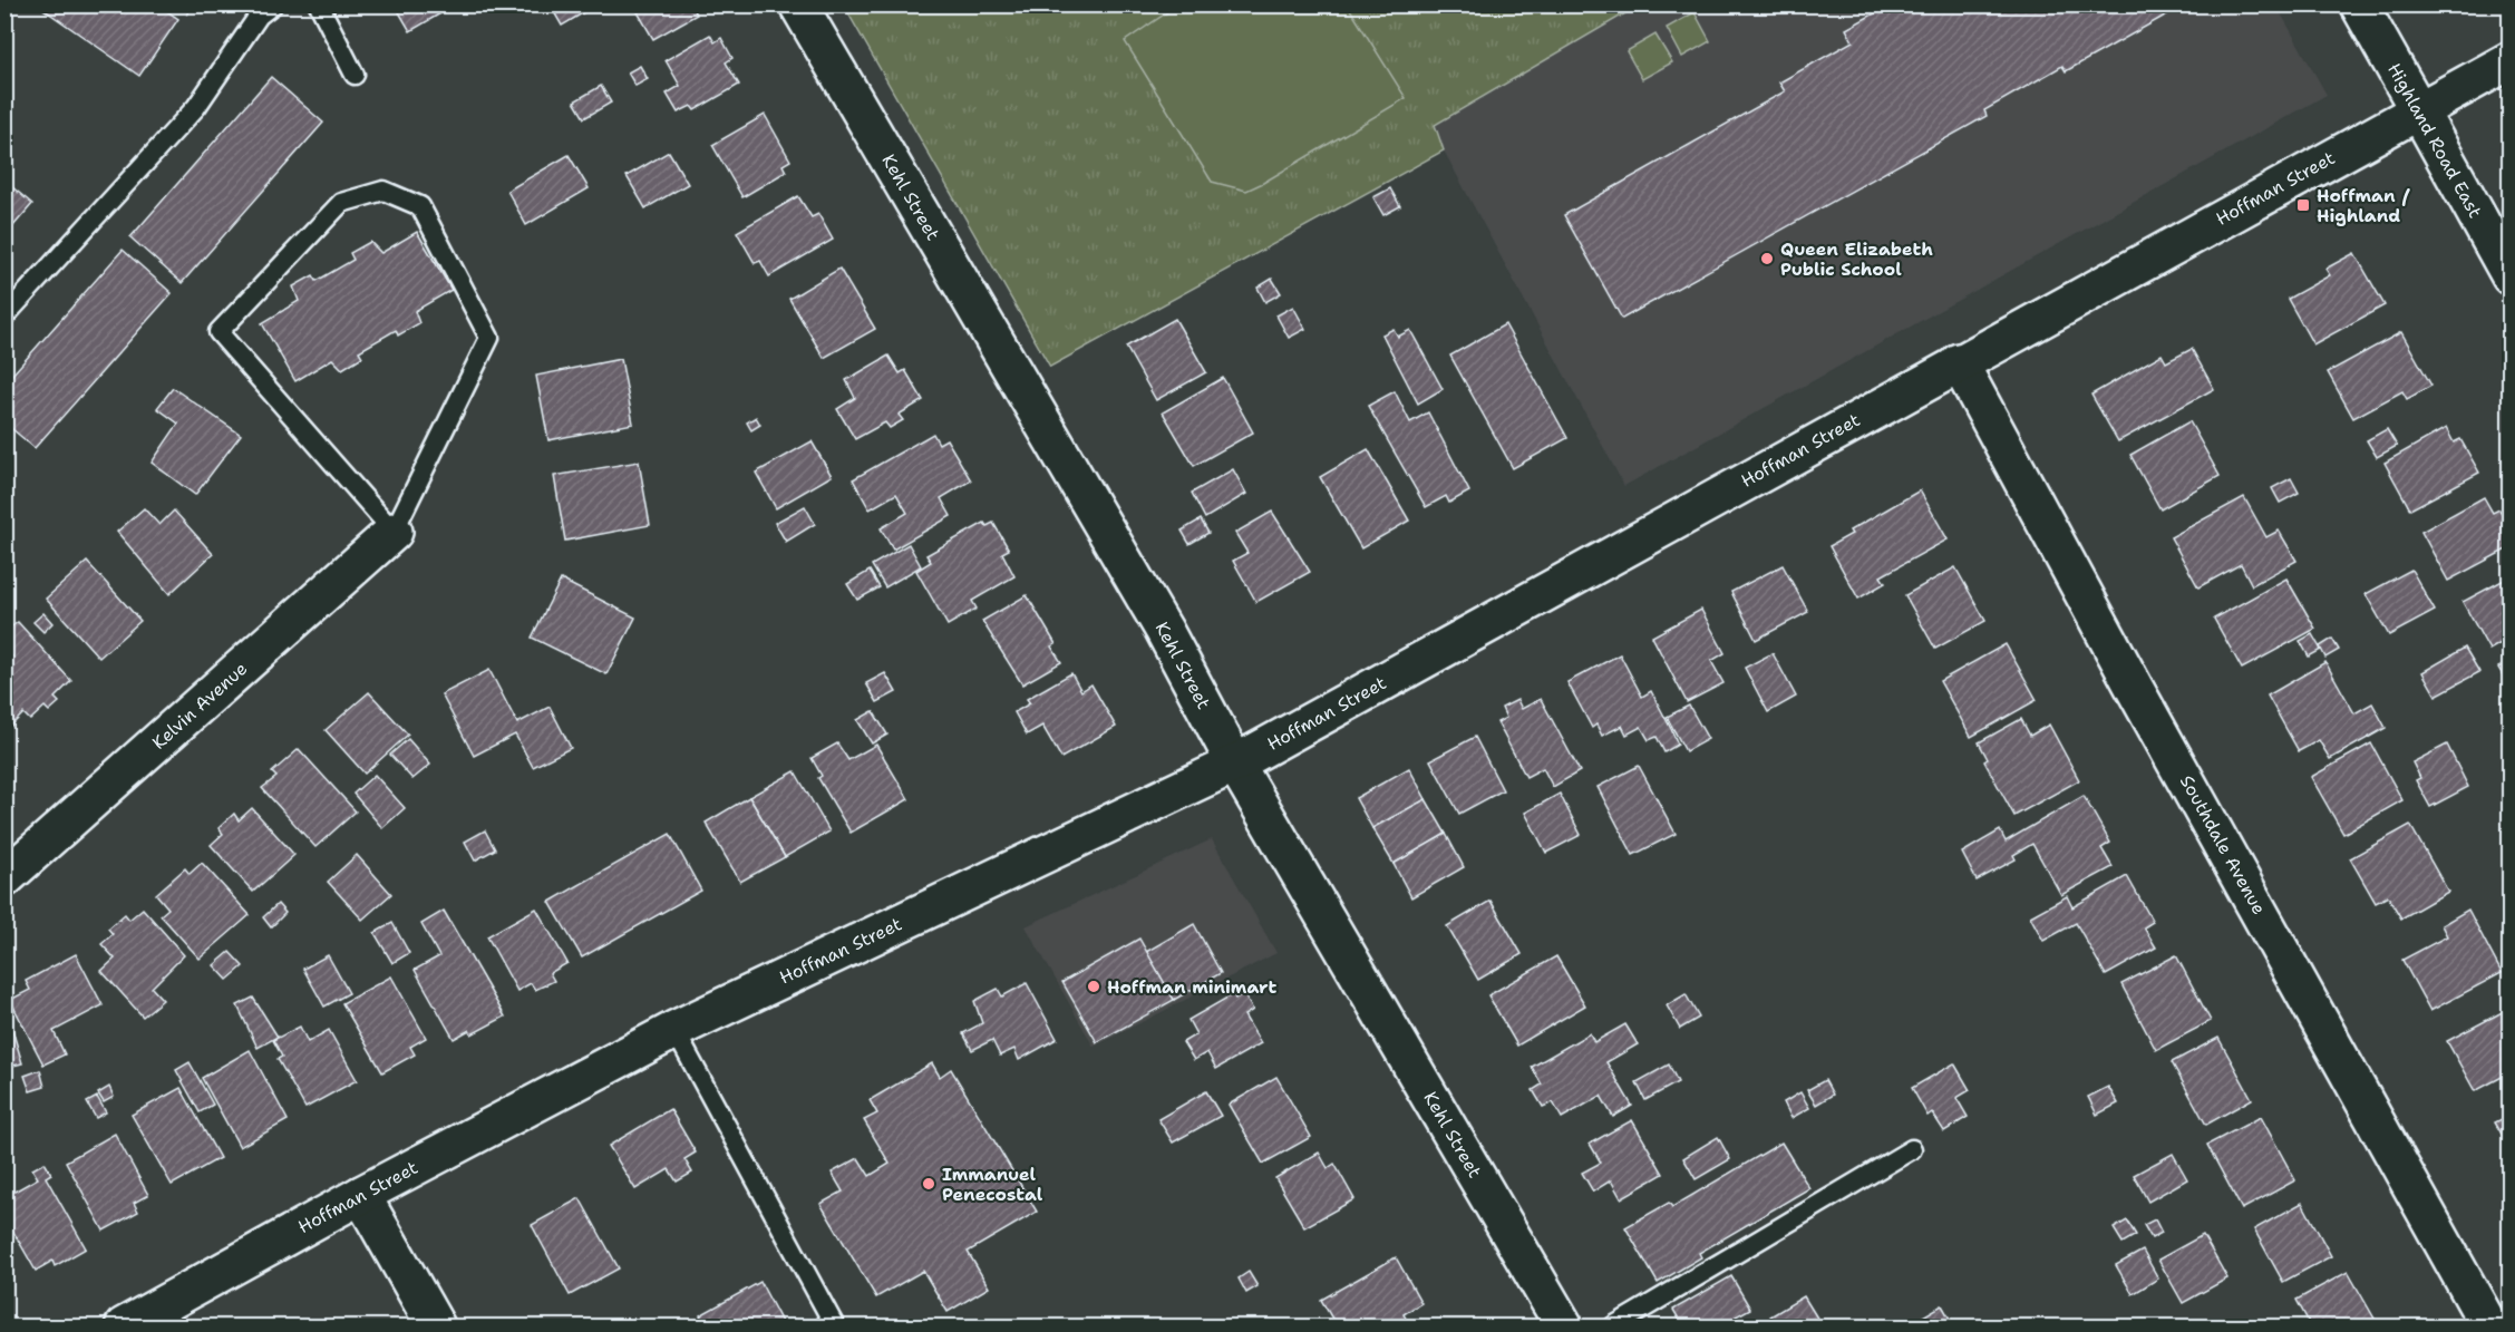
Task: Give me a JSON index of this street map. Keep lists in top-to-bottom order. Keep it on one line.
{"streets":{"street":["Highland Road East","Hoffman Street","Kehl Street","Kelvin Avenue","Southdale Avenue"]},"crossings":[["Highland Road East","Hoffman Street"],["Hoffman Street","Kehl Street"],["Hoffman Street","Southdale Avenue"]],"places":{"transit":["Hoffman / Highland"],"other":["Queen Elizabeth Public School","Hoffman minimart","Immanuel Penecostal"]}}
